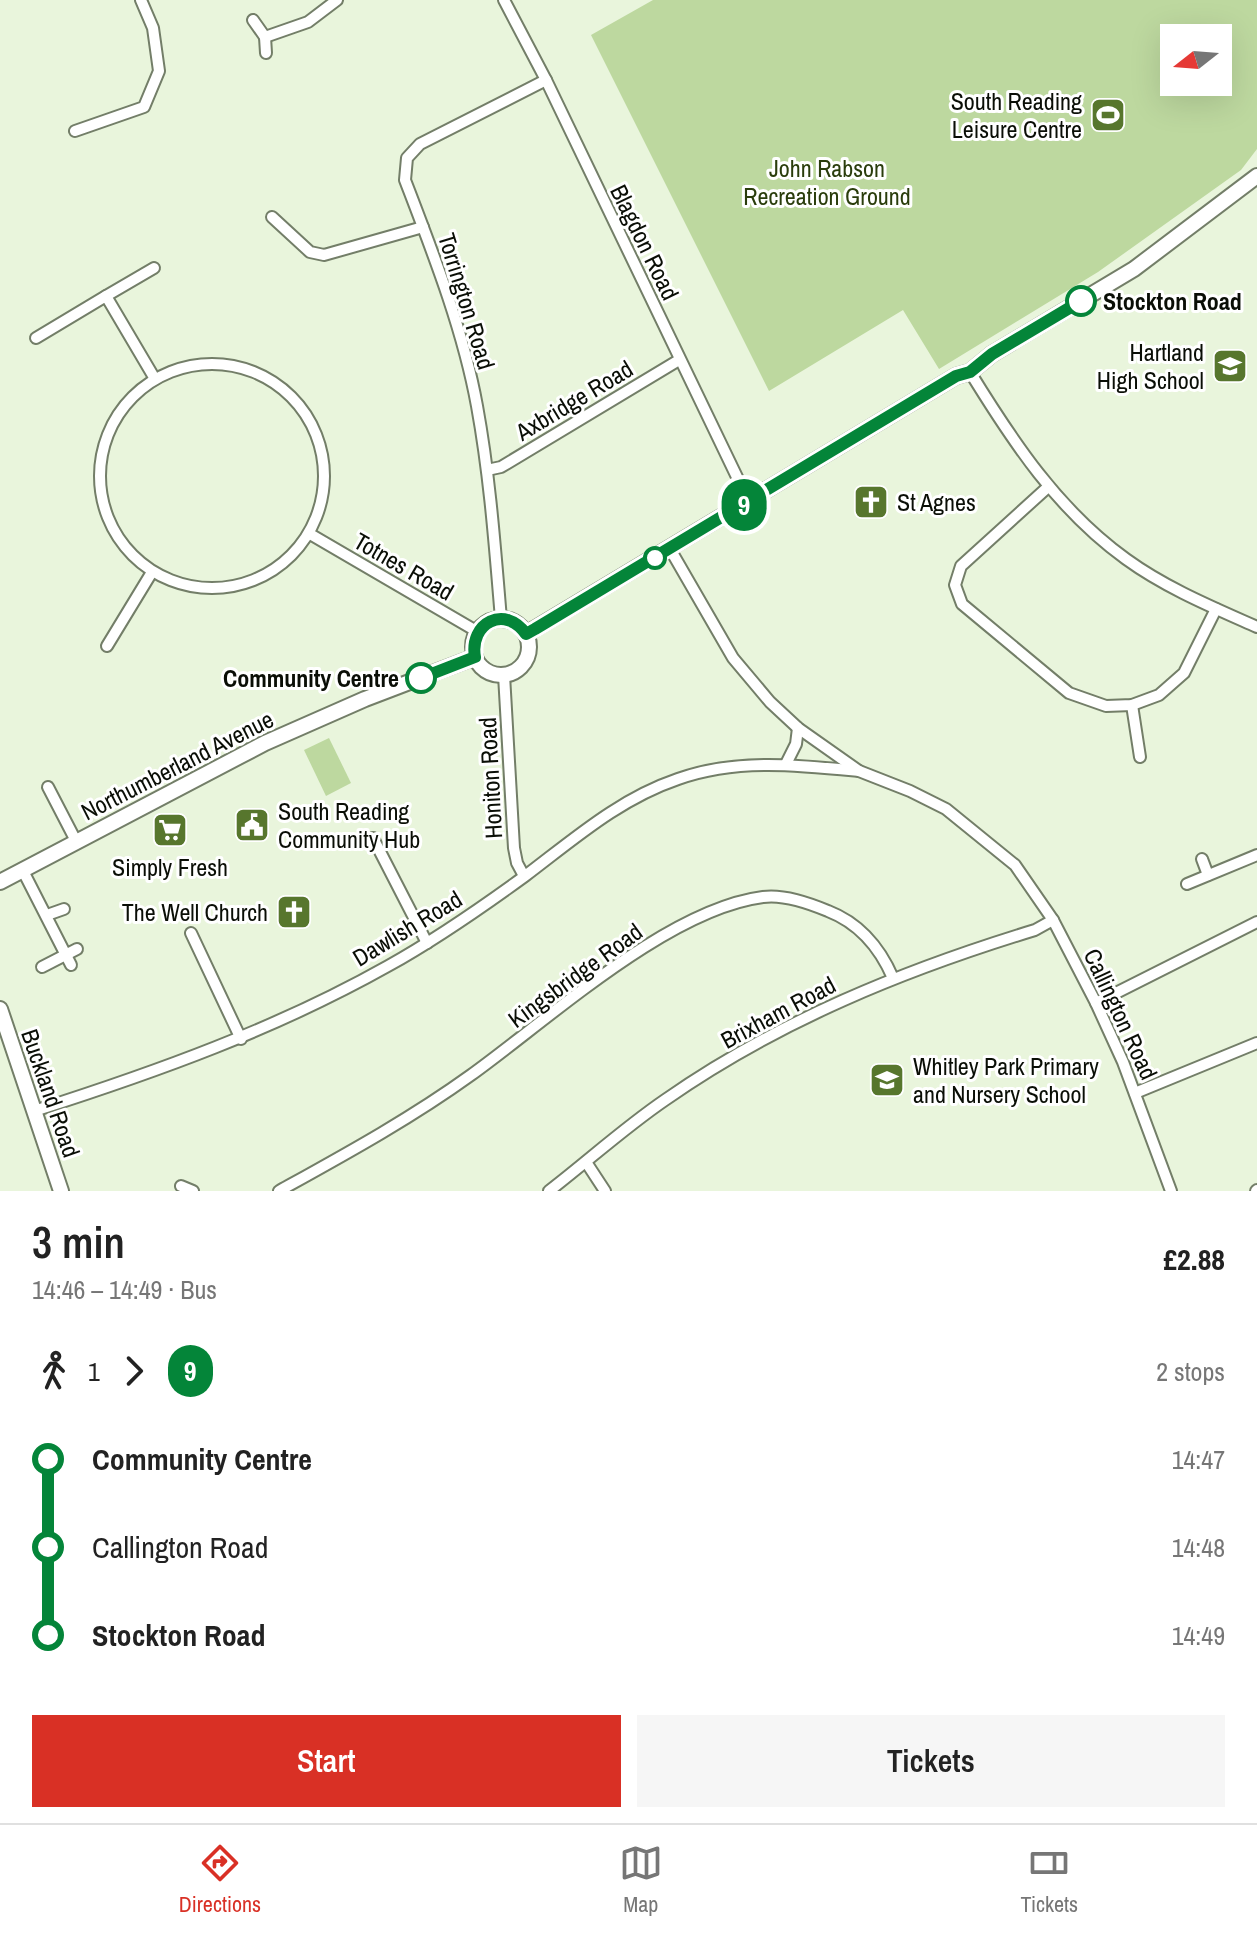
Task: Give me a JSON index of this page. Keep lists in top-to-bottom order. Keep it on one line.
{"streets":{"street":["Blagdon Road","Torrington Road","Axbridge Road","Totnes Road","Northumberland Avenue","Honiton Road","Dawlish Road","Kingsbridge Road","Brixham Road","Callington Road","Buckland Road"]},"crossings":[["Blagdon Road","Torrington Road"],["Blagdon Road","Axbridge Road"],["Torrington Road","Axbridge Road"],["Torrington Road","Totnes Road"],["Torrington Road","Northumberland Avenue"],["Torrington Road","Honiton Road"],["Totnes Road","Northumberland Avenue"],["Totnes Road","Honiton Road"],["Northumberland Avenue","Honiton Road"],["Honiton Road","Dawlish Road"],["Dawlish Road","Callington Road"],["Dawlish Road","Buckland Road"],["Kingsbridge Road","Brixham Road"],["Brixham Road","Callington Road"]],"parks":["John Rabson Recreation Ground"],"places":{"sports":["South Reading Leisure Centre"],"other":["Stockton Road","Community Centre"],"school or university":["Hartland High School","Whitley Park Primary and Nursery School"],"church":["St Agnes","The Well Church"],"public building":["South Reading Community Hub"],"supermarket":["Simply Fresh"]},"lines":["bus line 9"],"north":"left","page":{"on_map":"9","heading":["3 min","14:46 – 14:49 · Bus","£2.88"],"legs":["1","9","2 stops"],"list":[{"name":"Community Centre","value":"14:47"},{"name":"Callington Road","value":"14:48"},{"name":"Stockton Road","value":"14:49"}],"buttons":["Start","Tickets"],"tabs":["Directions","Map","Tickets"]}}
